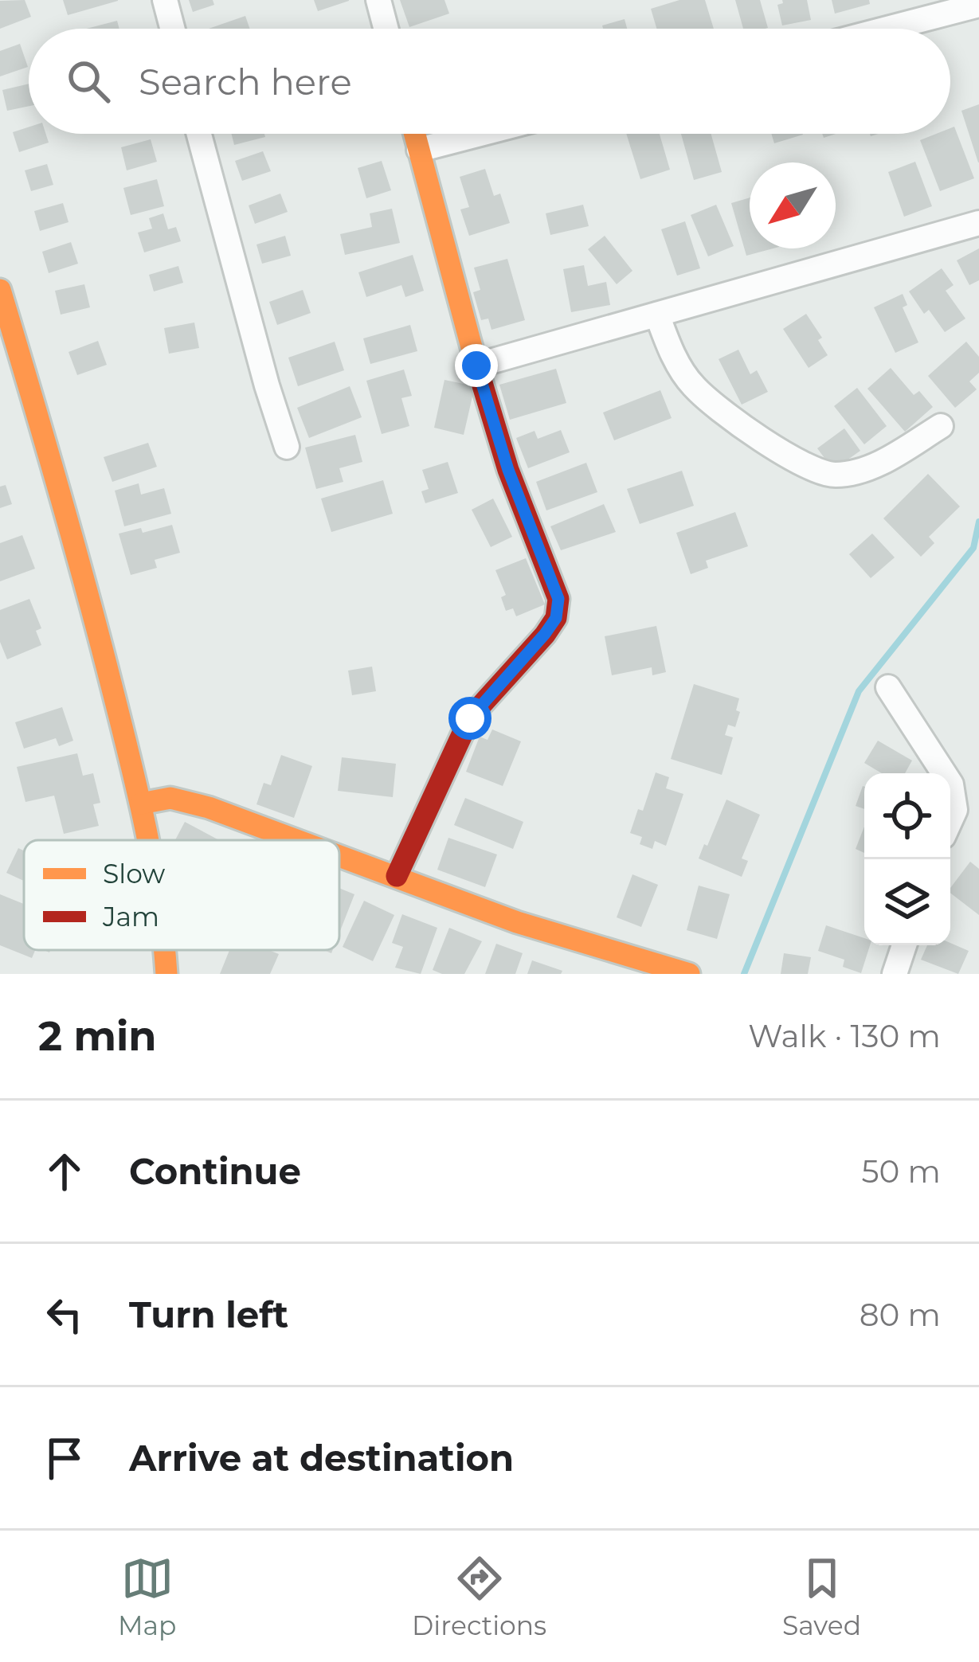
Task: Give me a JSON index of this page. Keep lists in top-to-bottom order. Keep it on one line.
{"legend":["Slow","Jam"],"north":"bottom left","page":{"search":"Search here","heading":["2 min","Walk · 130 m"],"list":[["Continue","50 m"],["Turn left","80 m"],"Arrive at destination"],"nav":["Map","Directions","Saved"]}}
